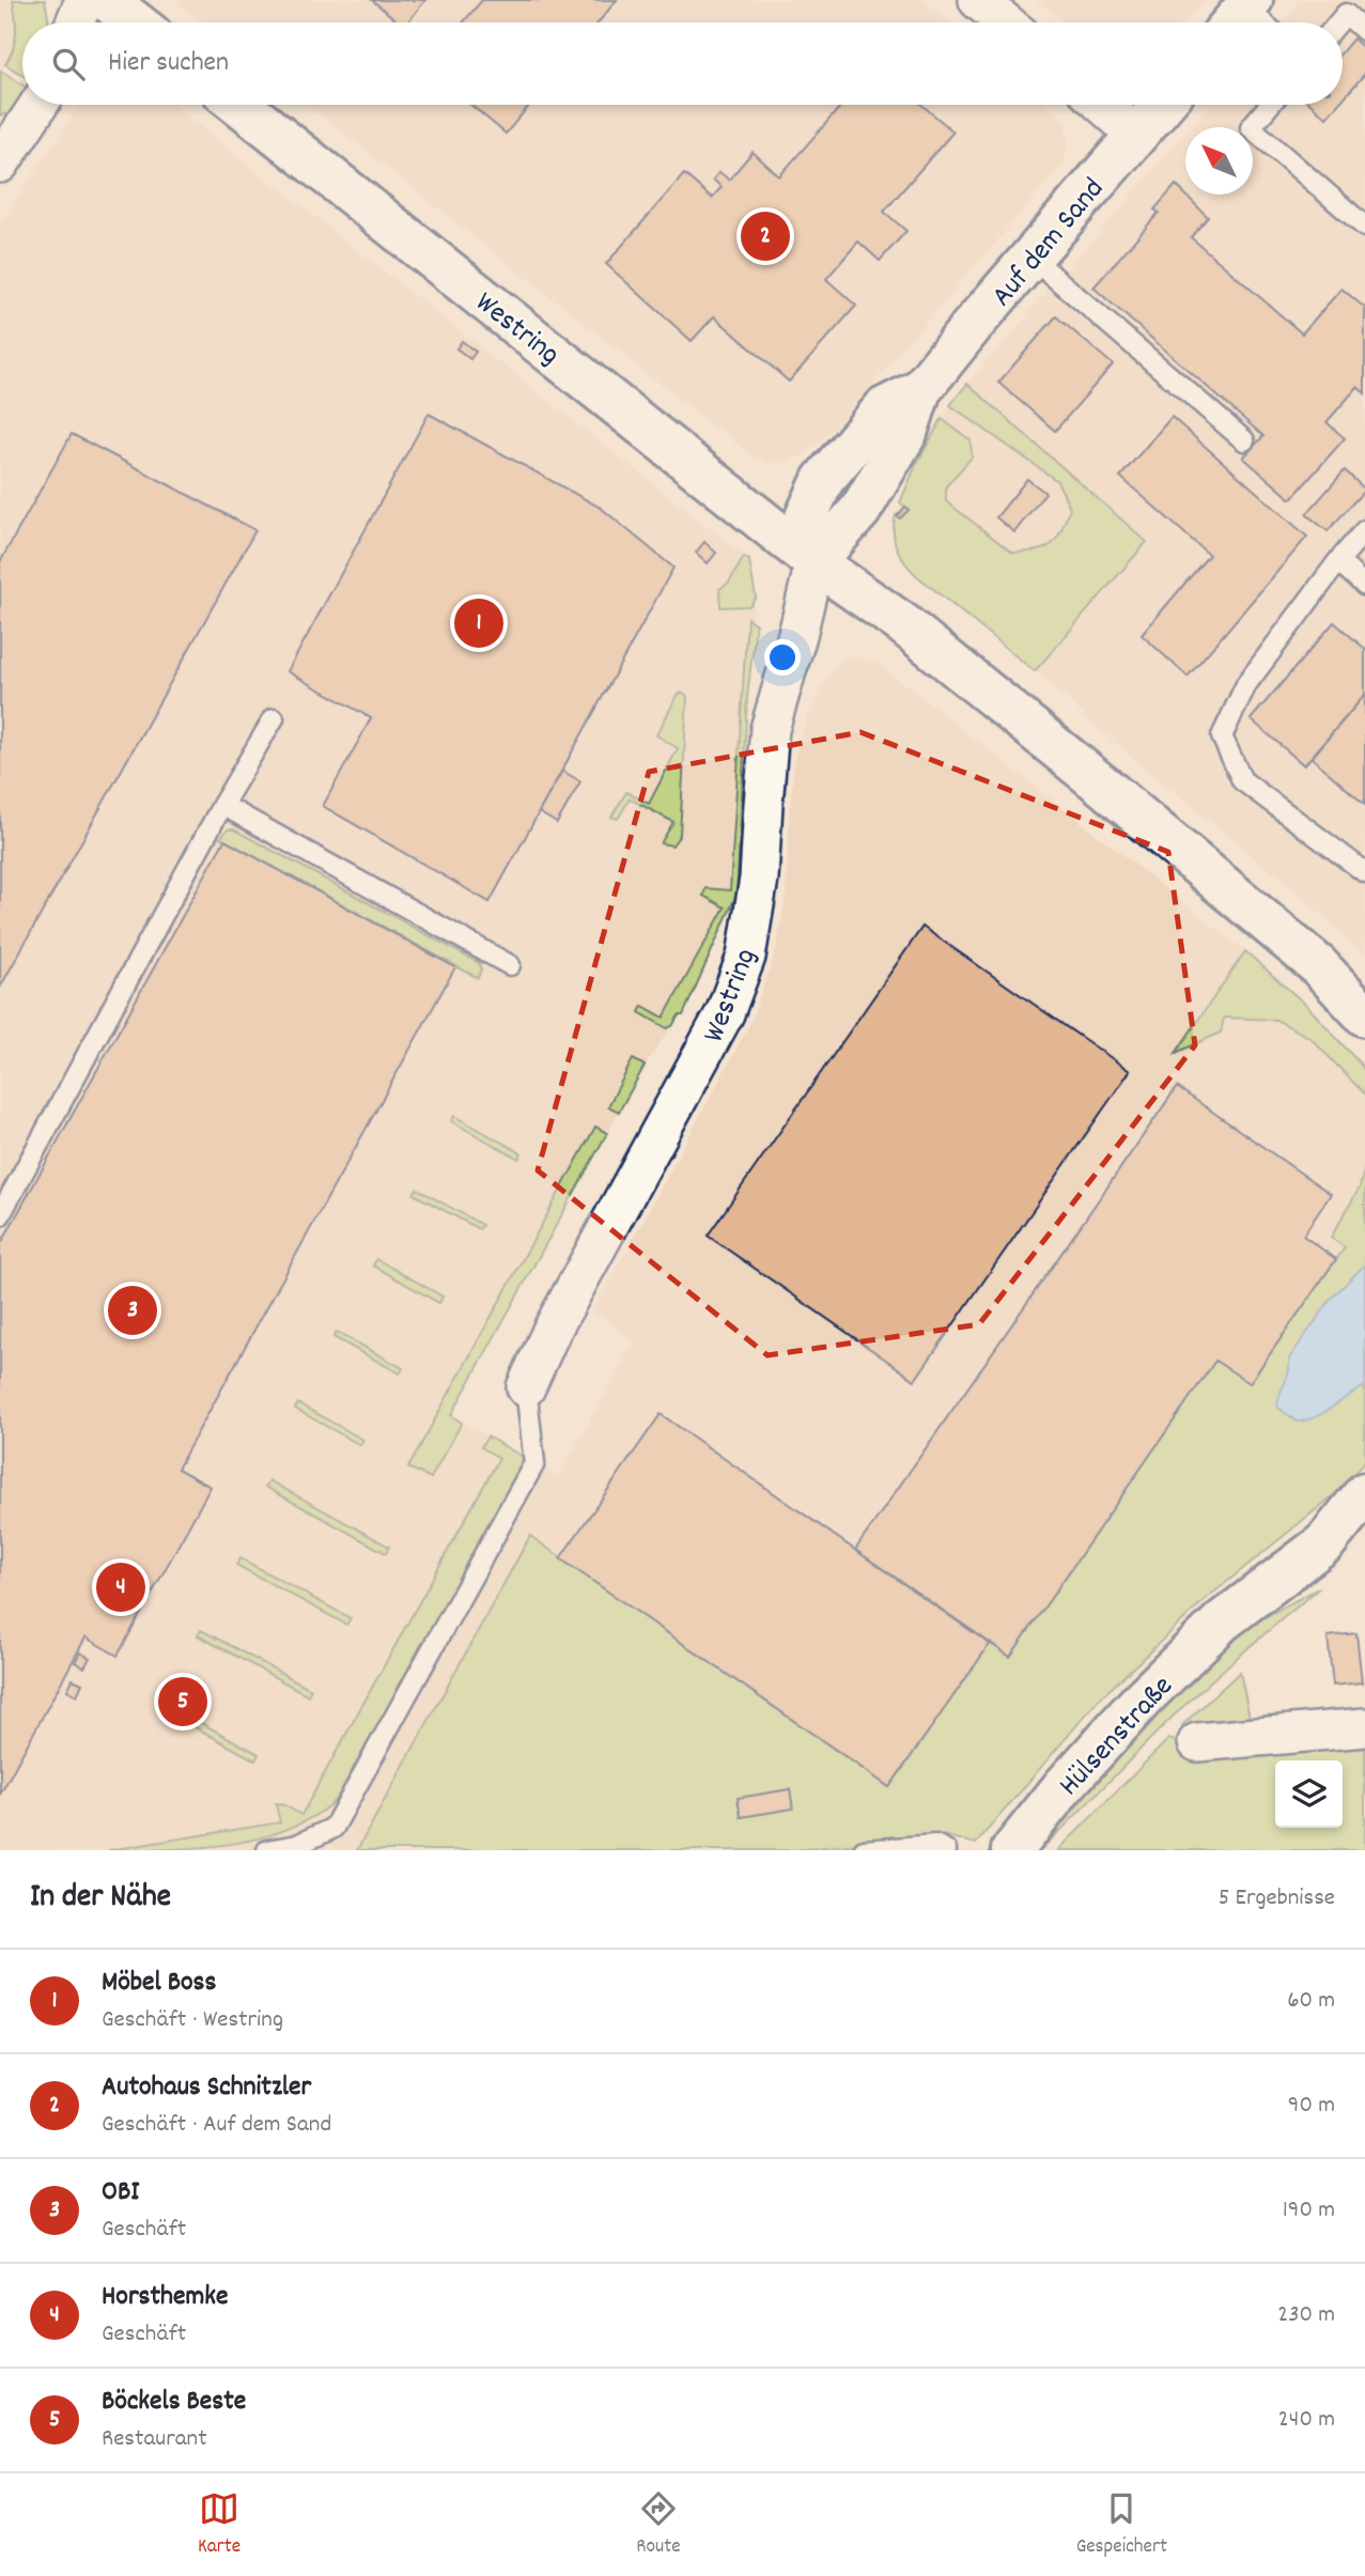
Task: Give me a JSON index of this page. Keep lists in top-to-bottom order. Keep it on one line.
{"streets":{"main road":["Auf dem Sand","Westring","Hülsenstraße"]},"crossings":[["Auf dem Sand","Westring"]],"north":"top left","page":{"search":"Hier suchen","pins":["2","1","3","4","5"],"heading":["In der Nähe","5 Ergebnisse"],"list":[{"mark":"1","name":"Möbel Boss","note":"Geschäft · Westring","value":"60 m"},{"mark":"2","name":"Autohaus Schnitzler","note":"Geschäft · Auf dem Sand","value":"90 m"},{"mark":"3","name":"OBI","note":"Geschäft","value":"190 m"},{"mark":"4","name":"Horsthemke","note":"Geschäft","value":"230 m"},{"mark":"5","name":"Böckels Beste","note":"Restaurant","value":"240 m"}],"nav":["Karte","Route","Gespeichert"]}}
